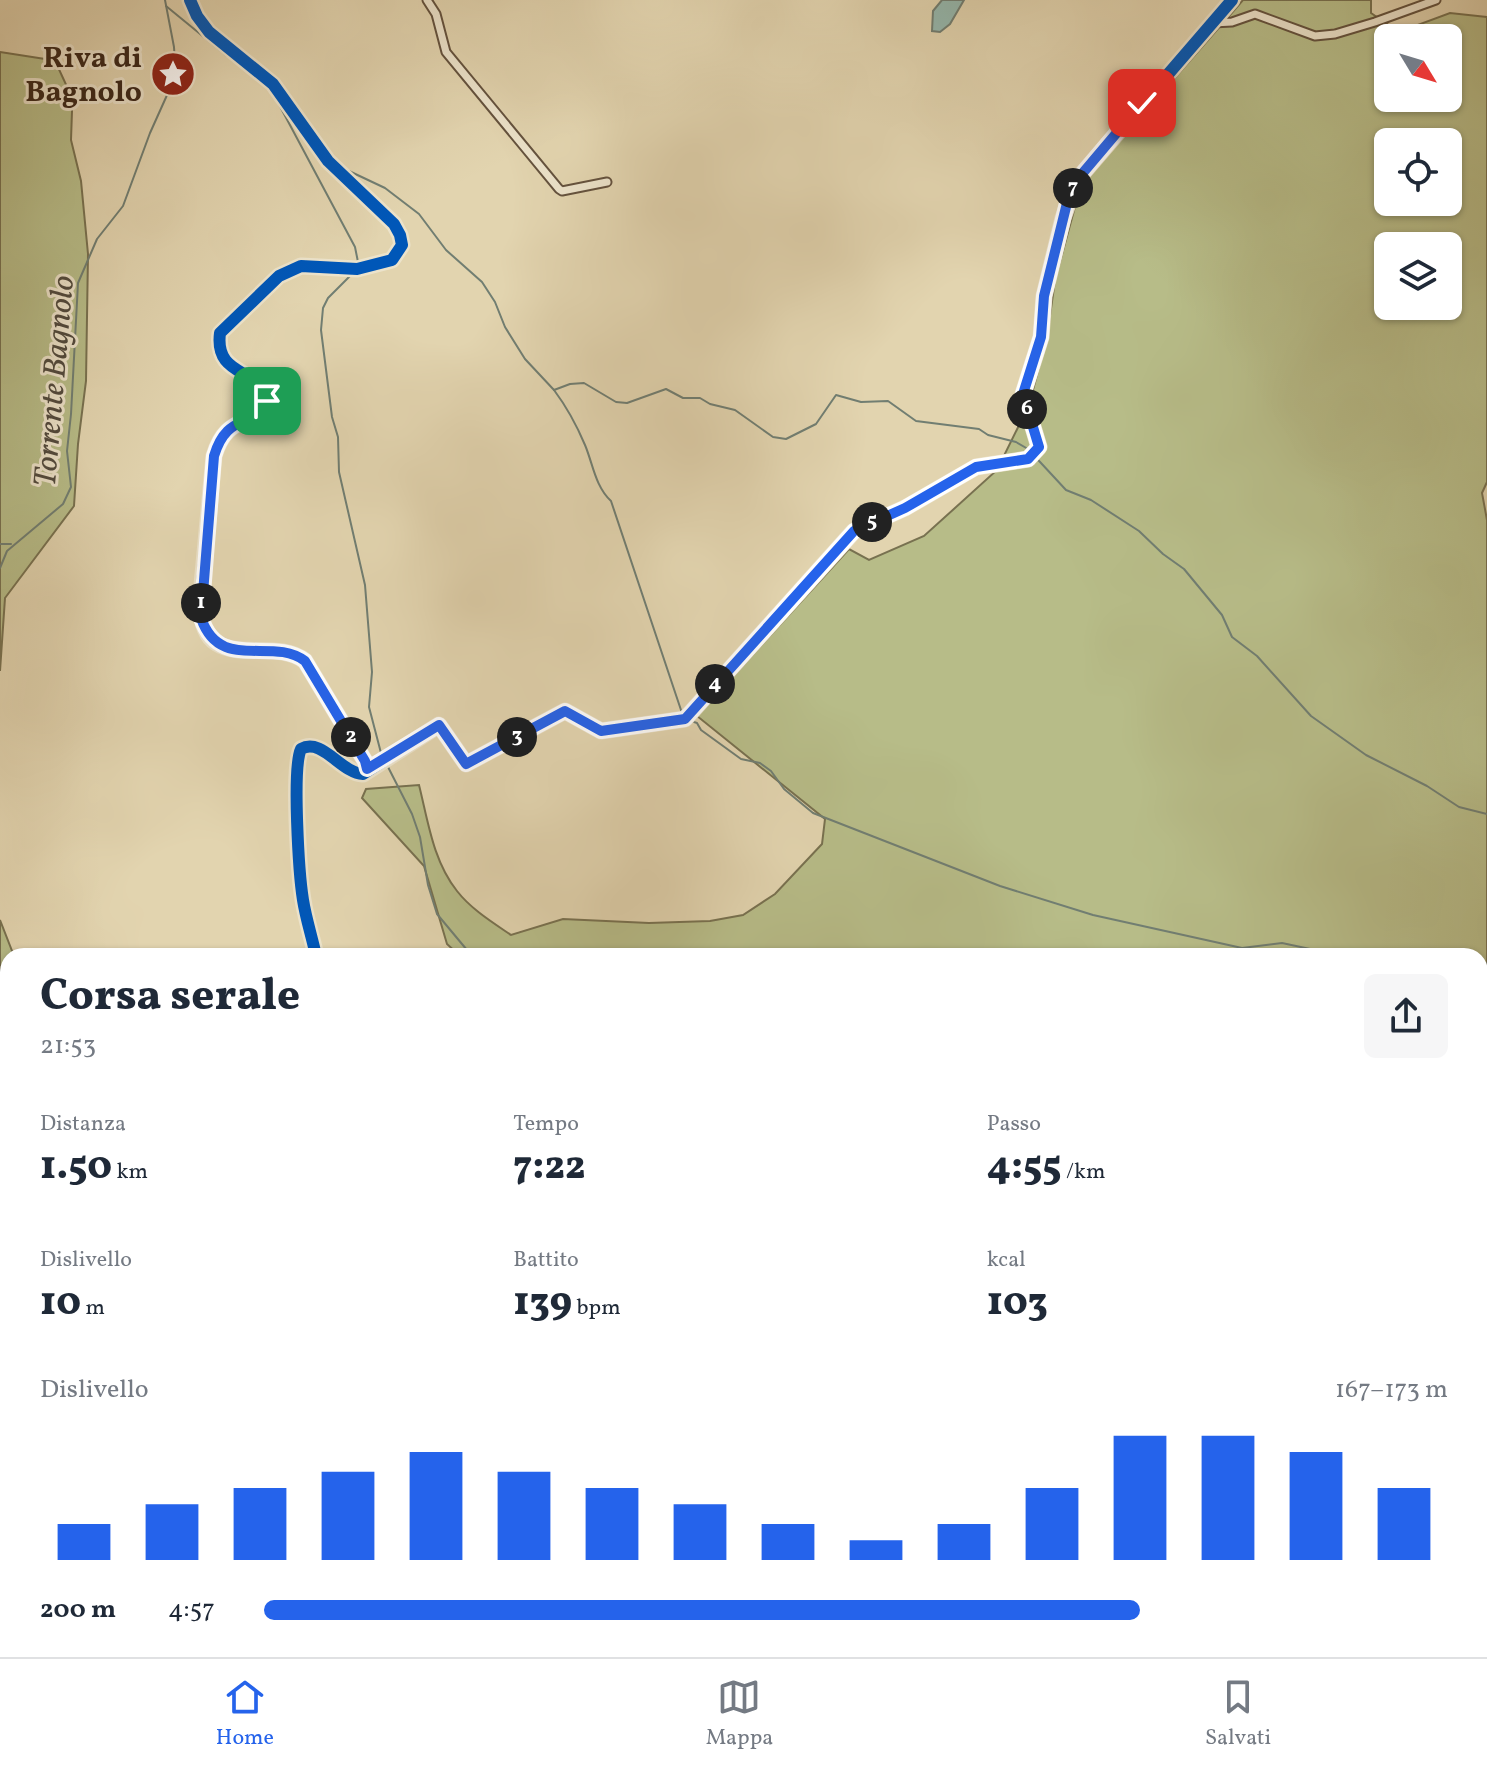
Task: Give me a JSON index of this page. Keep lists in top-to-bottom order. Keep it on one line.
{"water":["Torrente Bagnolo"],"places":{"place":["Riva di Bagnolo"]},"north":"bottom right","page":{"pins":["7","6","5","1","4","2","3"],"heading":["Corsa serale","21:53"],"stats":[["Distanza","1.50 km"],["Tempo","7:22"],["Passo","4:55 /km"],["Dislivello","10 m"],["Battito","139 bpm"],["kcal","103"]],"chart":["Dislivello","167–173 m"],"list":[{"name":"200 m","note":"4:57"}],"tabs":["Home","Mappa","Salvati"]}}
